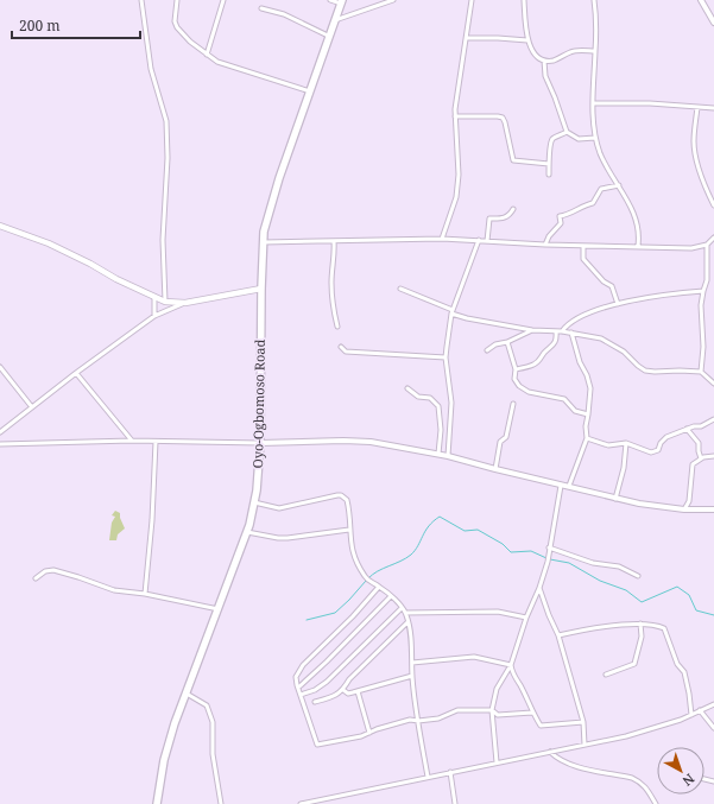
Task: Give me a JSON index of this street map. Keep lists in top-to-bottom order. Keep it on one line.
{"streets":{"highway":["Oyo-Ogbomoso Road"]},"scale_bar":"200 m","north":"bottom right"}
